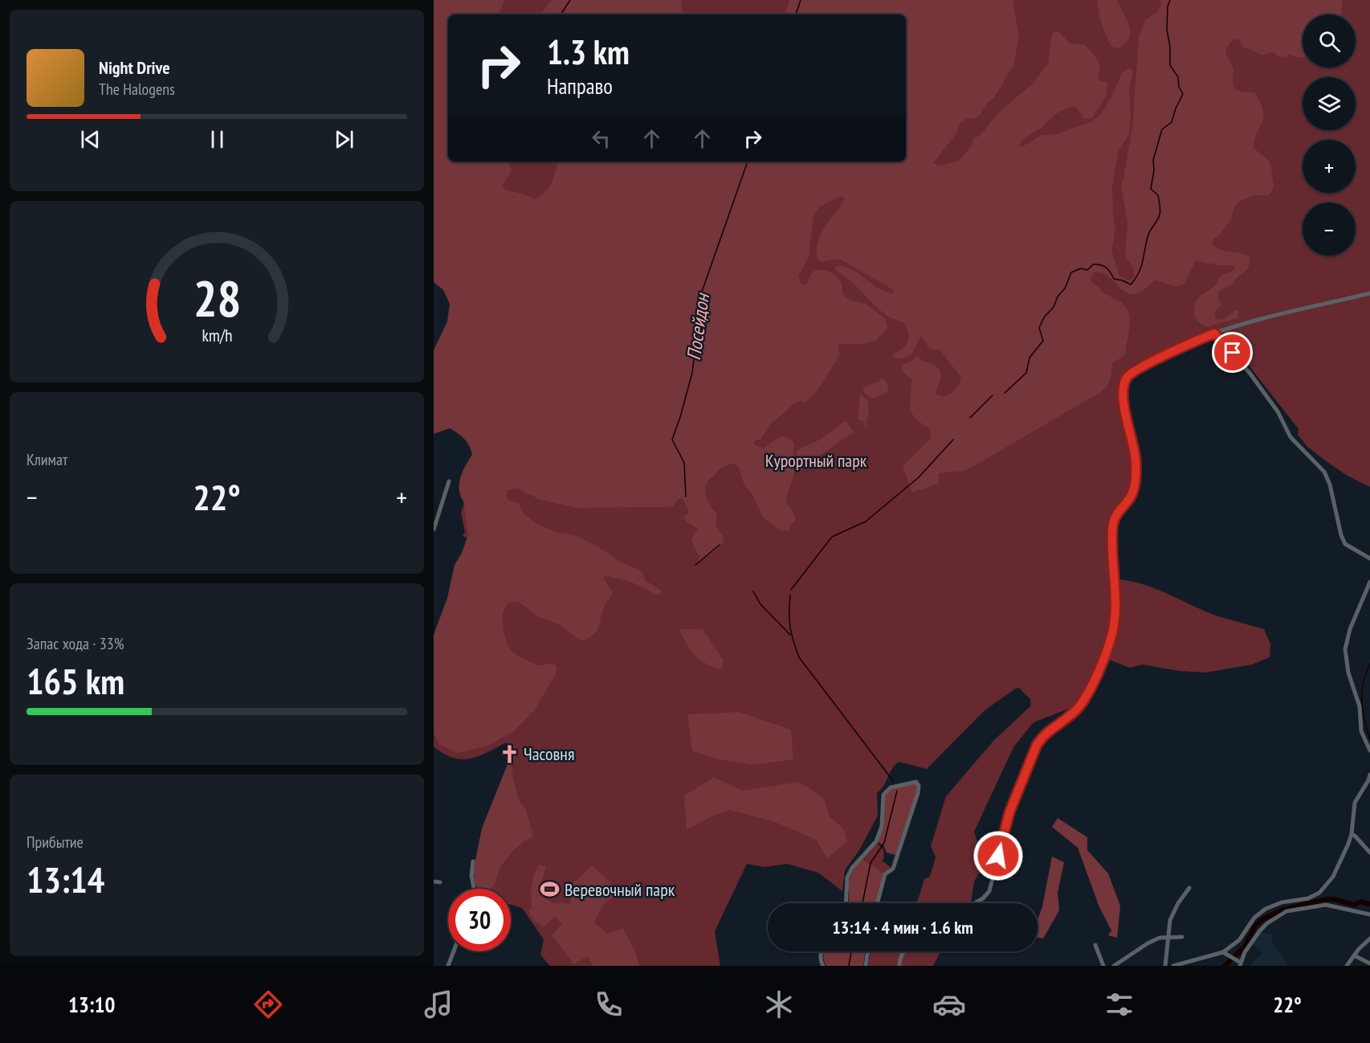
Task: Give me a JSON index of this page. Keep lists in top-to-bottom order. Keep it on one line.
{"water":["Посейдон"],"parks":["Курортный парк"],"places":{"church":["Часовня"],"sports":["Веревочный парк"]},"page":{"map_buttons":["+","−"],"turn":["1.3 km","Направо"],"song":["Night Drive","The Halogens"],"tile":["Климат",["Запас хода · 33%","165 km"],["Прибытие","13:14"]],"heat":["−","22°","+"],"limit":"30","trip":"13:14 · 4 мин · 1.6 km","tabs":["13:10","22°"],"gauge":["28","km/h"]}}
